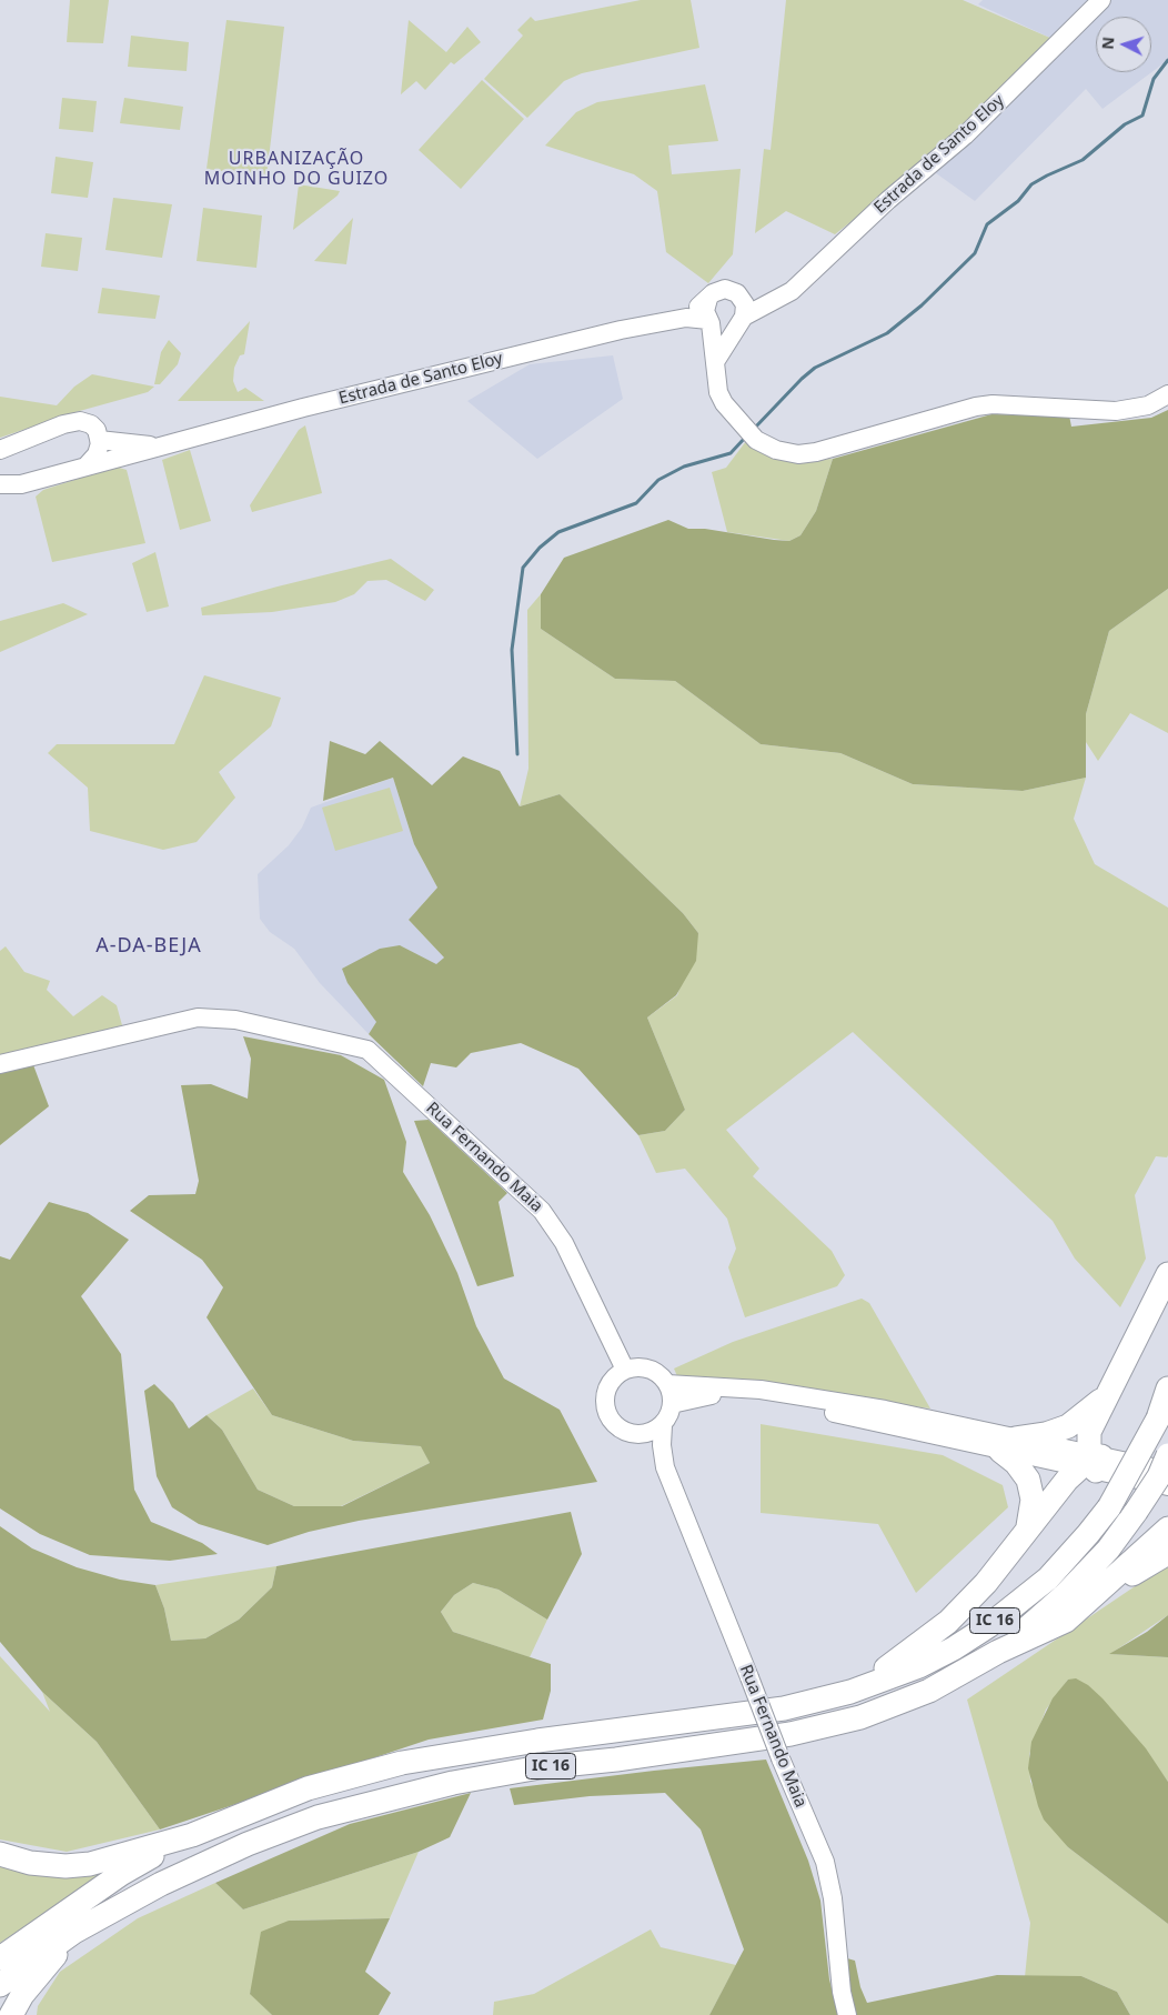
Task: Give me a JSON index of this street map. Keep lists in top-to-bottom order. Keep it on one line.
{"streets":{"highway":["IC 16"],"main road":["Estrada de Santo Eloy","Rua Fernando Maia"]},"districts":["URBANIZAÇÃO MOINHO DO GUIZO","A-DA-BEJA"],"north":"left"}
